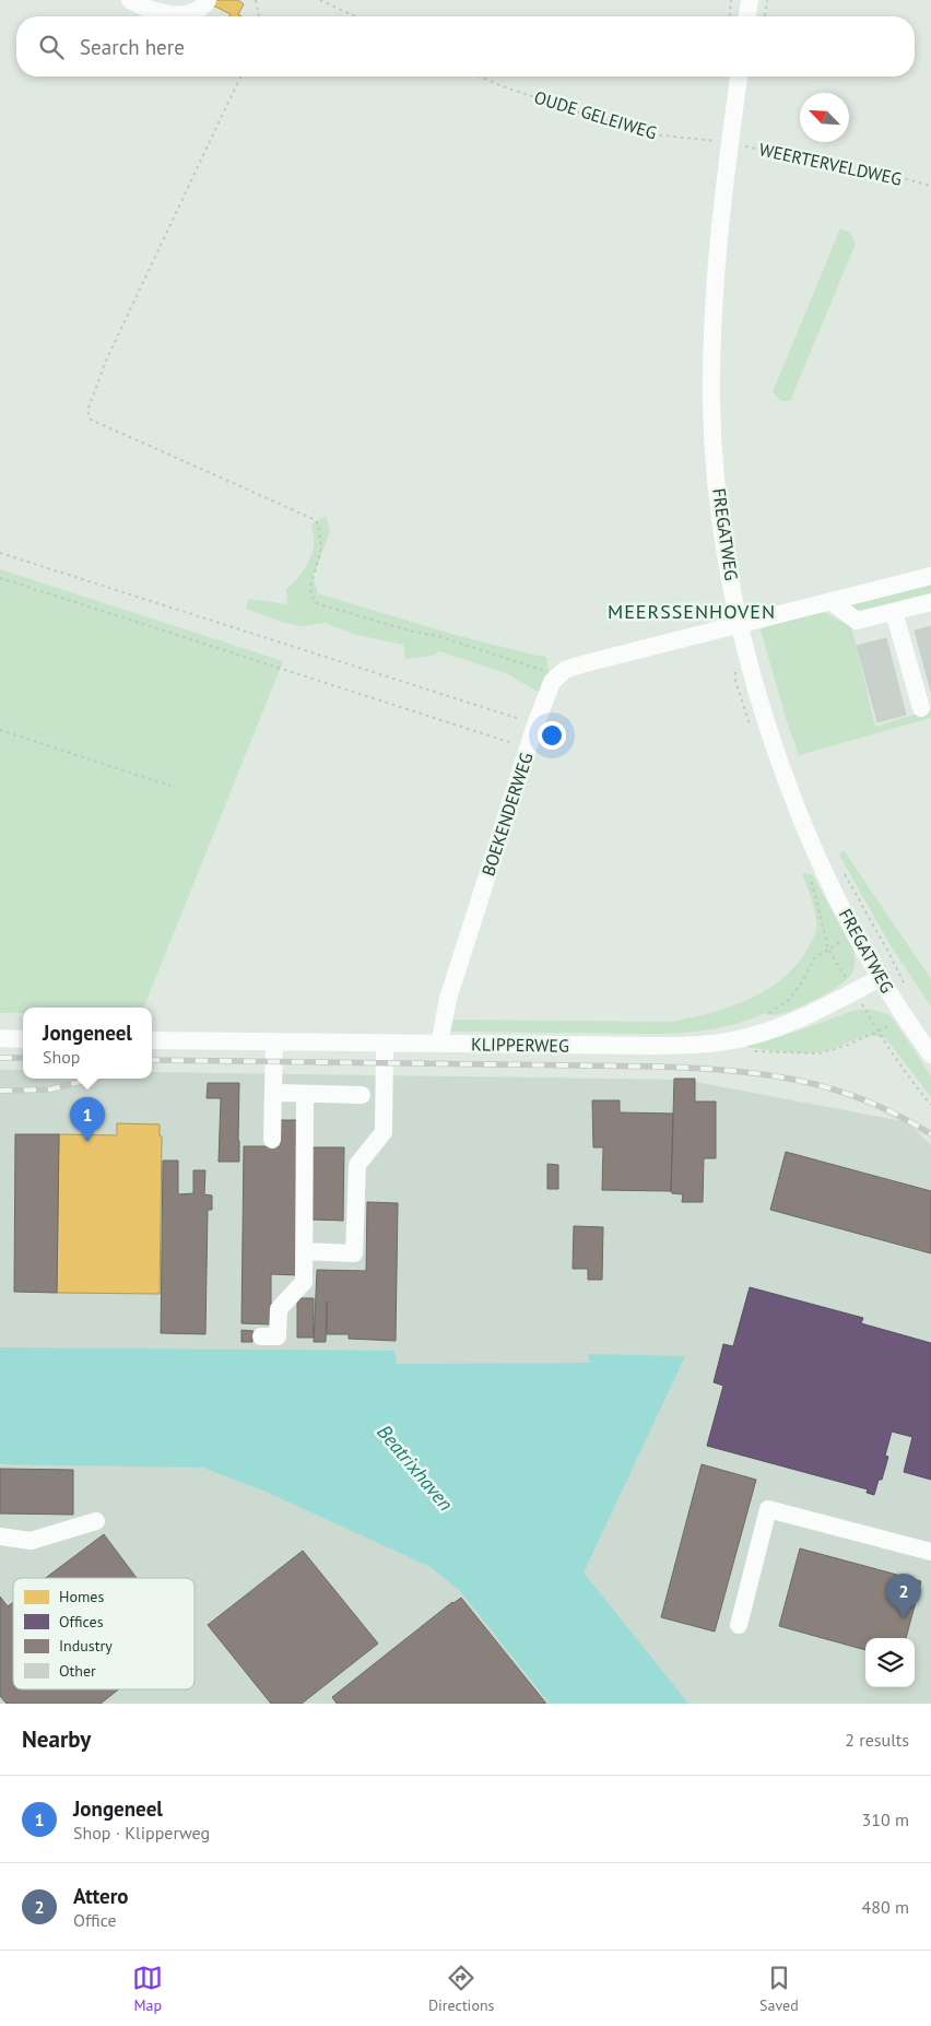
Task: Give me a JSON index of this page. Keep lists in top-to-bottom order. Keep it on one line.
{"streets":{"street":["FREGATWEG","BOEKENDERWEG","KLIPPERWEG"],"path":["OUDE GELEIWEG","WEERTERVELDWEG"]},"crossings":[["OUDE GELEIWEG","WEERTERVELDWEG"],["OUDE GELEIWEG","FREGATWEG"],["WEERTERVELDWEG","FREGATWEG"],["FREGATWEG","KLIPPERWEG"],["BOEKENDERWEG","KLIPPERWEG"]],"districts":["MEERSSENHOVEN"],"water":["Beatrixhaven"],"legend":["Homes","Offices","Industry","Other"],"north":"top left","page":{"search":"Search here","popup":["Jongeneel","Shop"],"pins":["1","2"],"heading":["Nearby","2 results"],"list":[{"mark":"1","name":"Jongeneel","note":"Shop · Klipperweg","value":"310 m"},{"mark":"2","name":"Attero","note":"Office","value":"480 m"}],"nav":["Map","Directions","Saved"]}}
